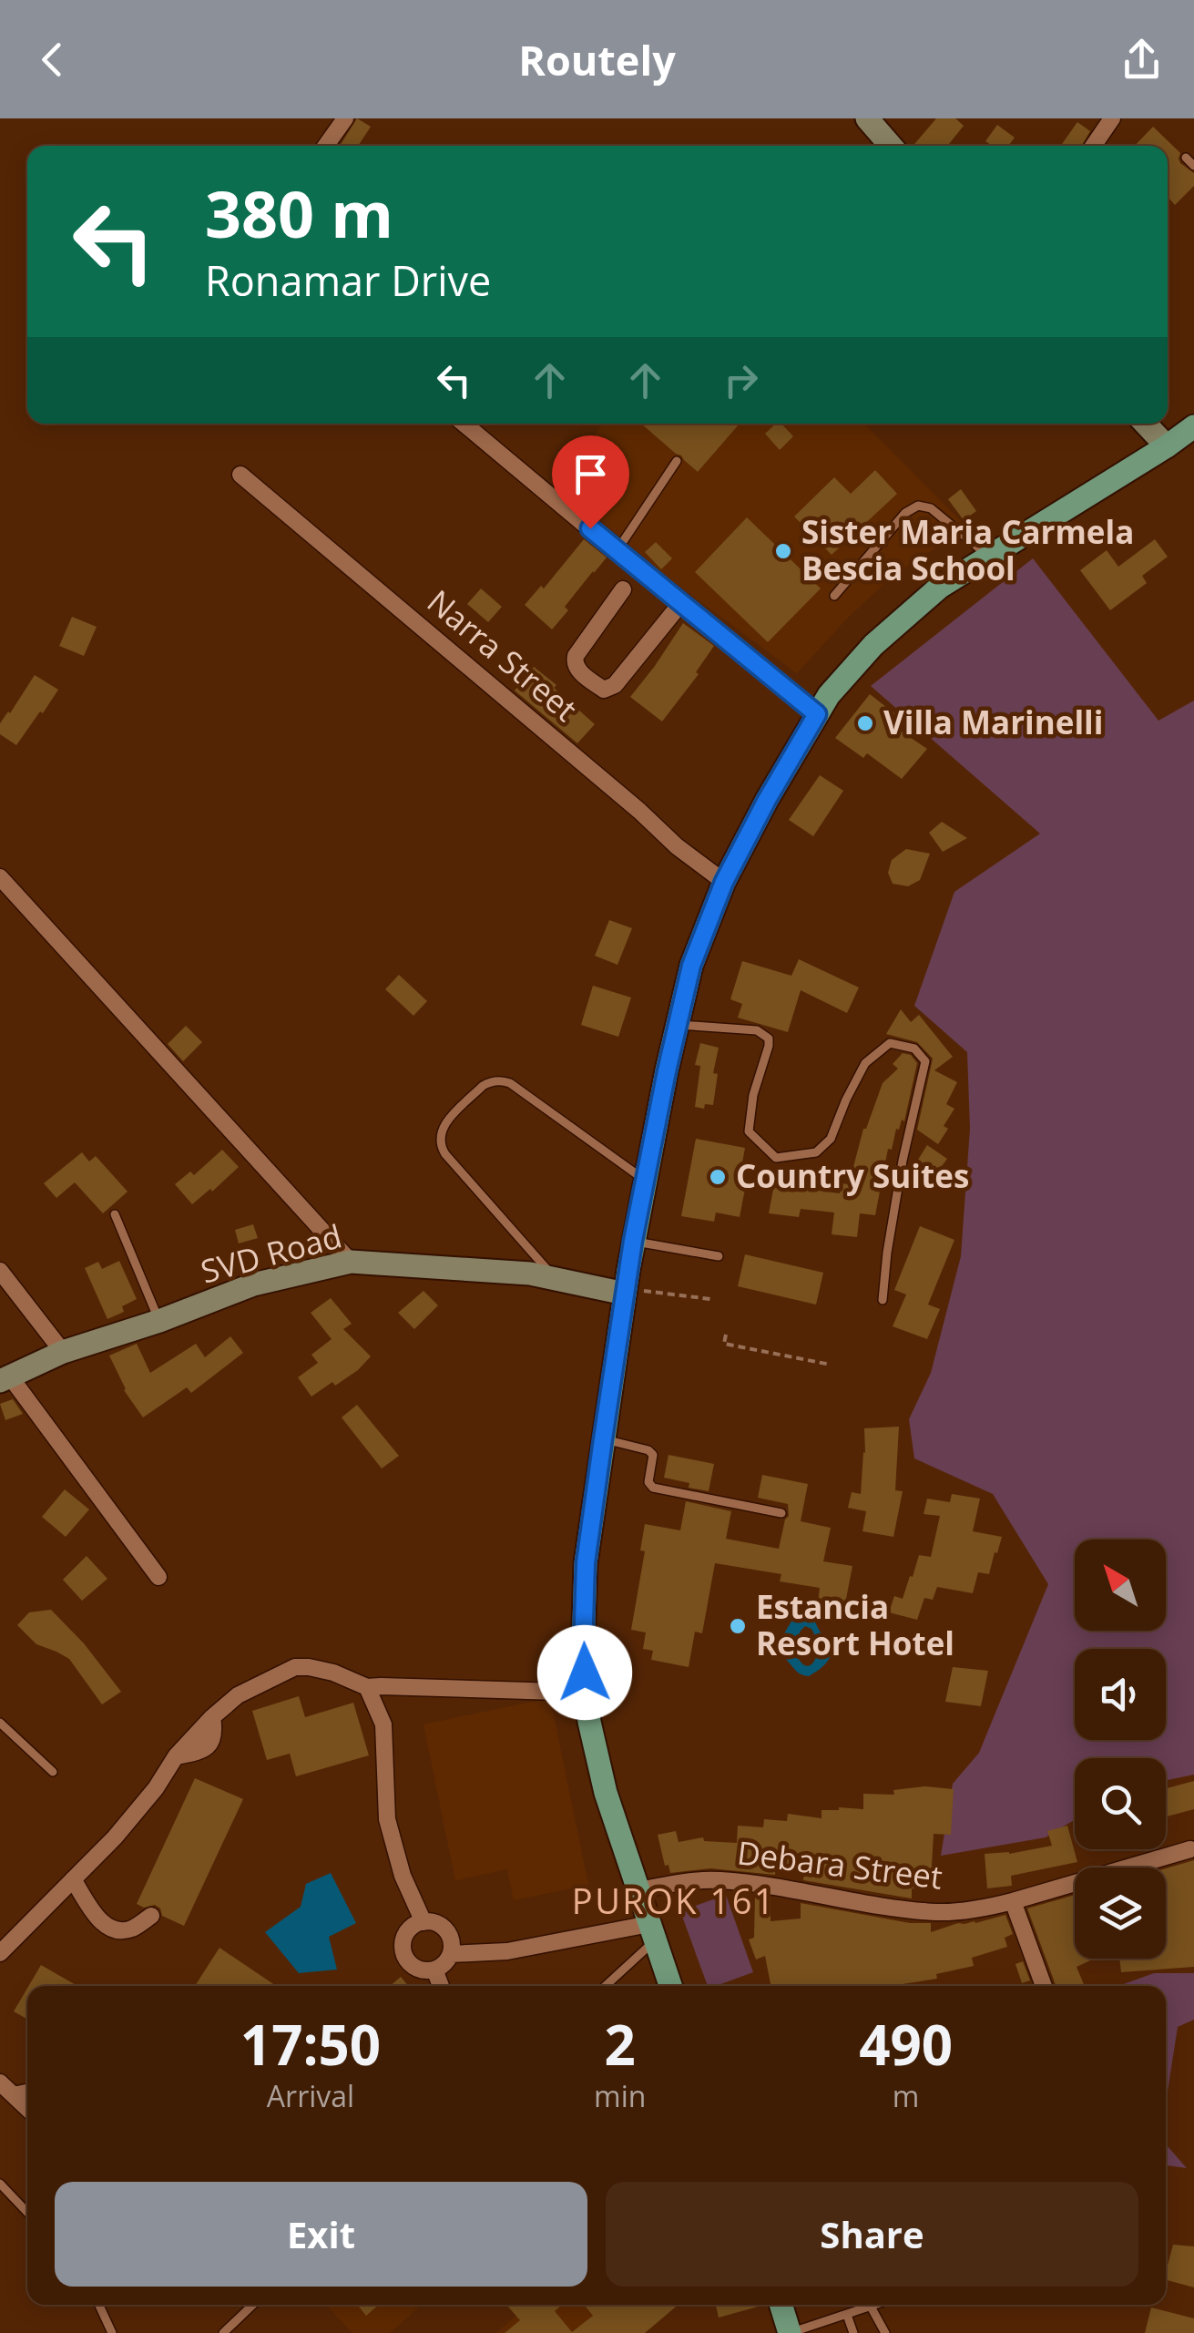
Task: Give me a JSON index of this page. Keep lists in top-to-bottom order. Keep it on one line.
{"streets":{"main road":["SVD Road"],"street":["Narra Street","Debara Street"]},"districts":["PUROK 161"],"places":["Sister Maria Carmela Bescia School","Villa Marinelli","Country Suites","Estancia Resort Hotel"],"north":"top left","page":{"header":"Routely","turn":["380 m","Ronamar Drive"],"eta":["17:50","Arrival","2","min","490","m"],"buttons":["Exit","Share"]}}
